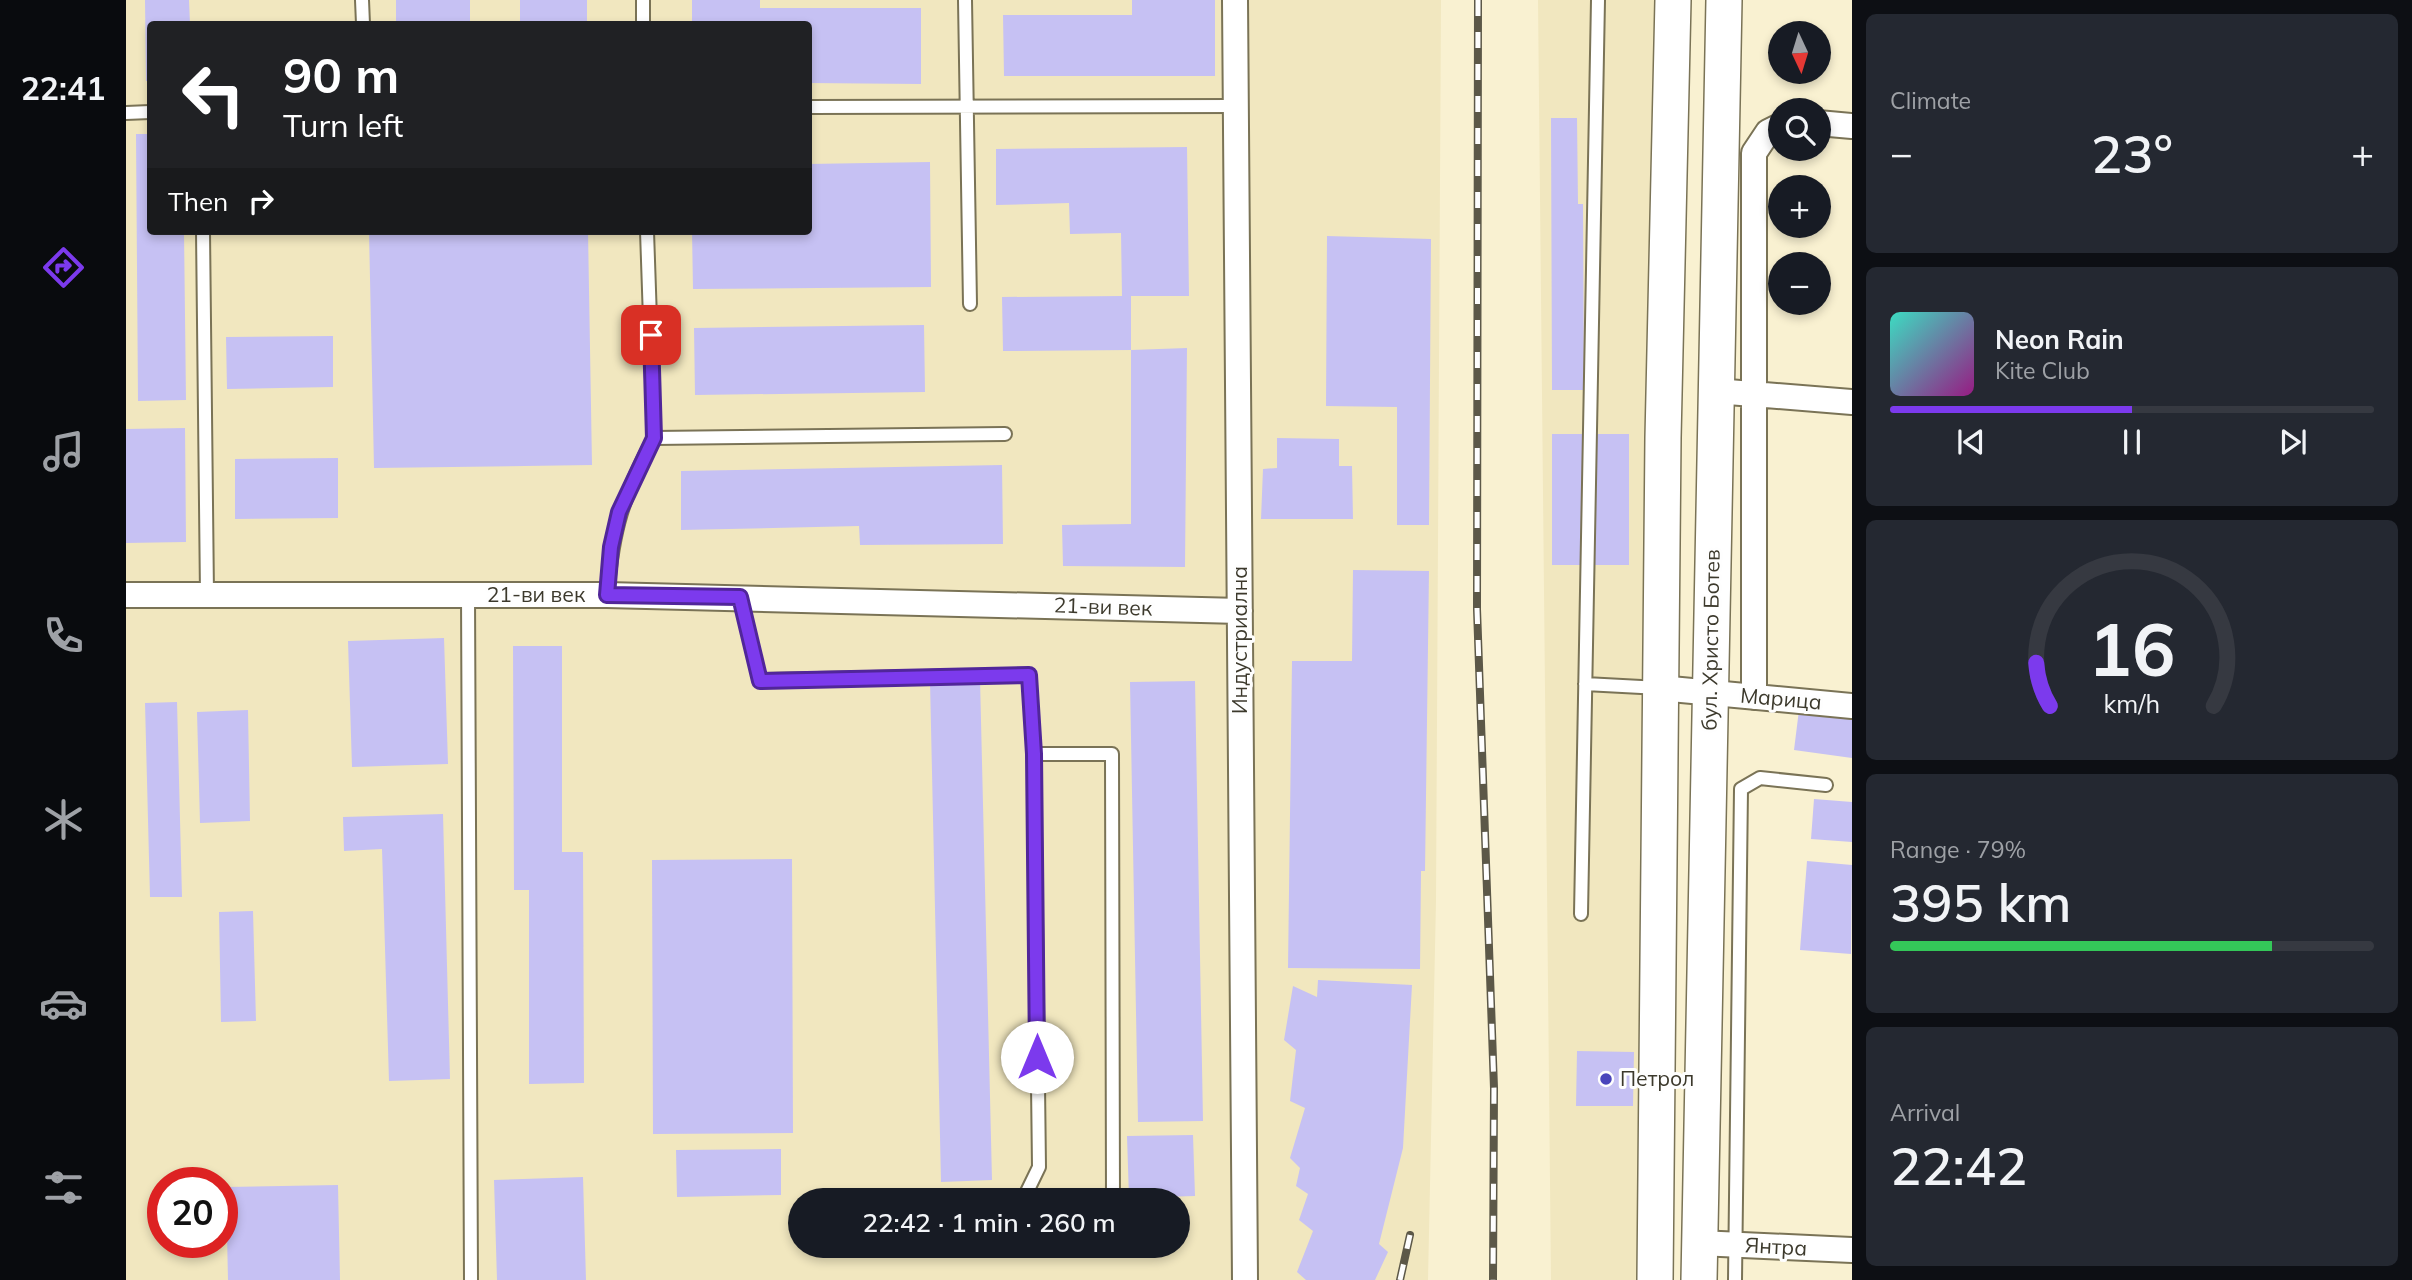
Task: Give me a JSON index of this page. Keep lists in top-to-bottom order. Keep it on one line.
{"streets":{"main road":["бул. Христо Ботев"],"street":["21-ви век","Индустриална","Марица","Янтра"]},"crossings":[["21-ви век","Индустриална"],["бул. Христо Ботев","Марица"],["бул. Христо Ботев","Янтра"]],"places":["Петрол"],"north":"bottom","page":{"tabs":"22:41","tile":["Climate",["Range · 79%","395 km"],["Arrival","22:42"]],"map_buttons":["+","−"],"turn":["90 m","Turn left"],"heat":["−","23°","+"],"then":"Then","song":["Neon Rain","Kite Club"],"limit":"20","trip":"22:42 · 1 min · 260 m","gauge":["16","km/h"]}}
